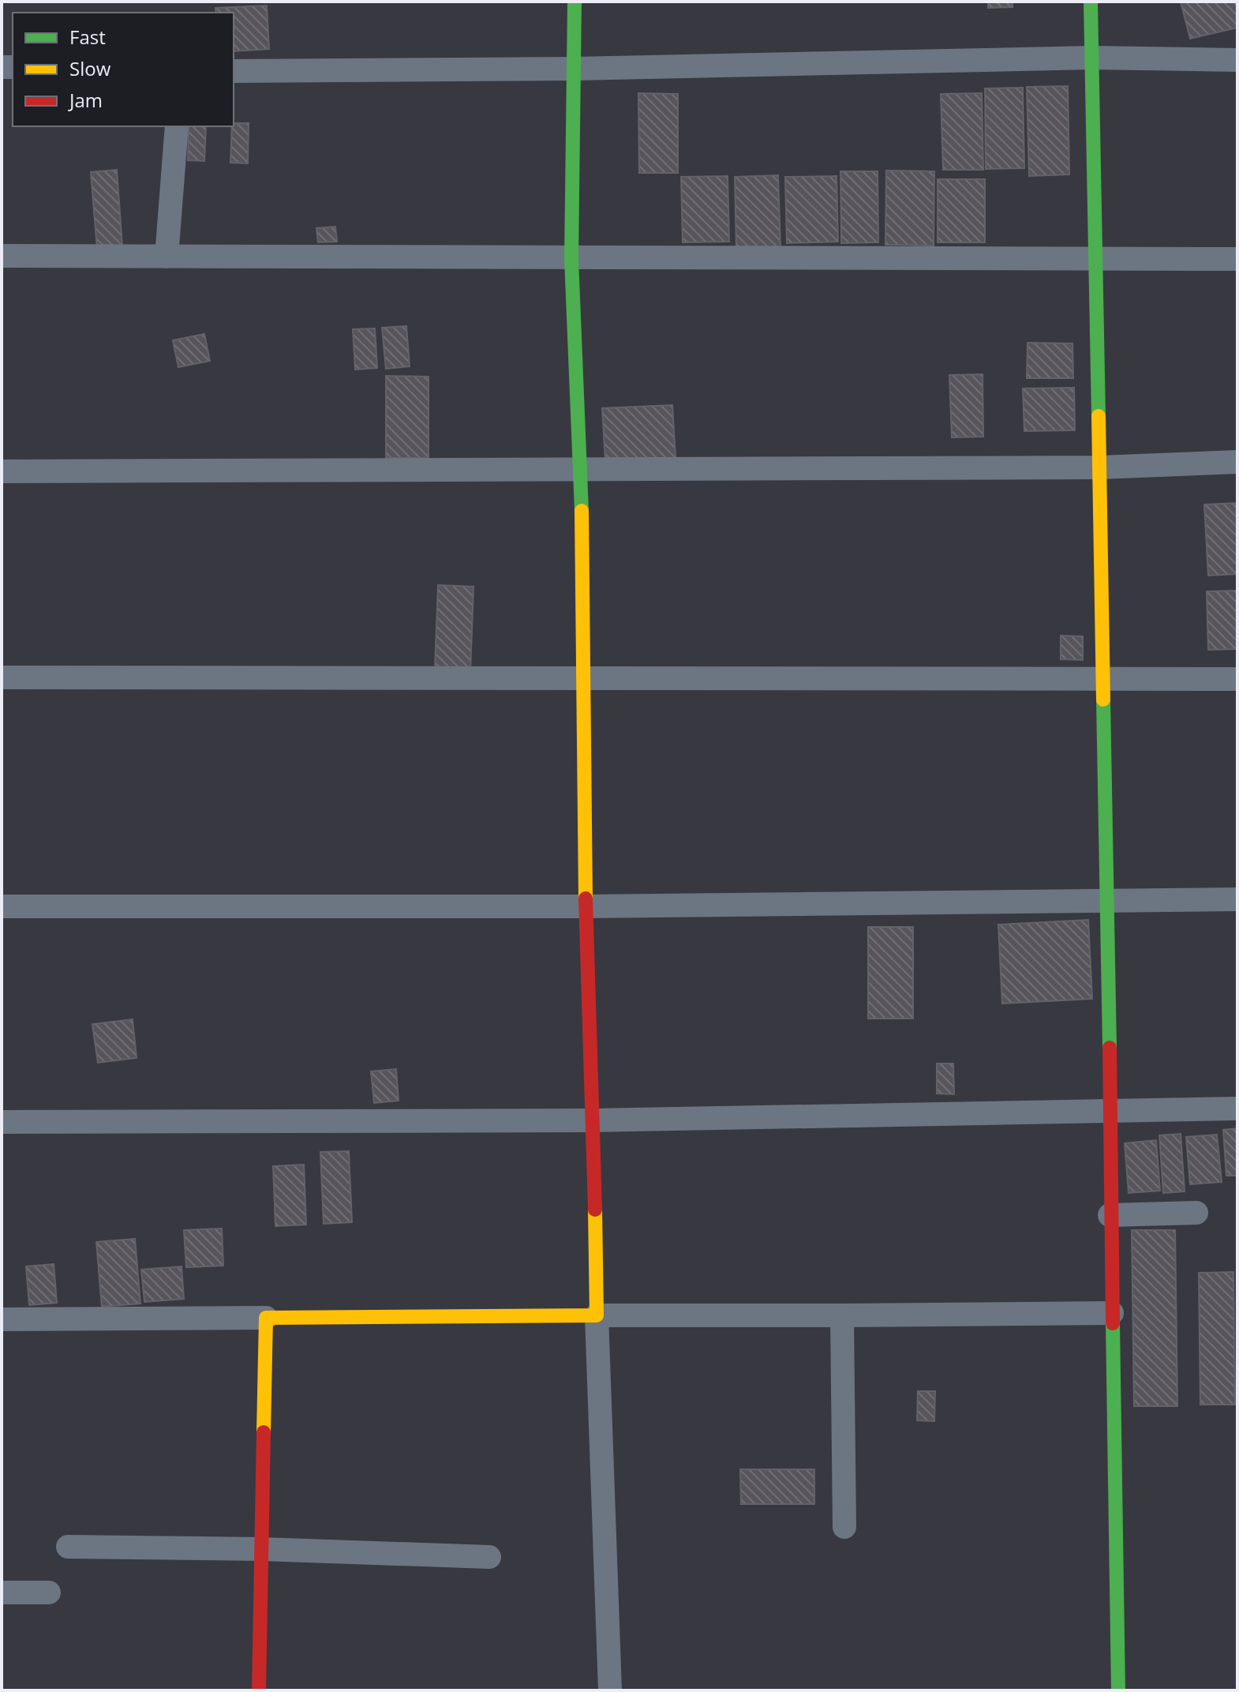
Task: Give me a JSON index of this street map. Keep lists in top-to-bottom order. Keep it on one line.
{"legend":["Fast","Slow","Jam"]}
